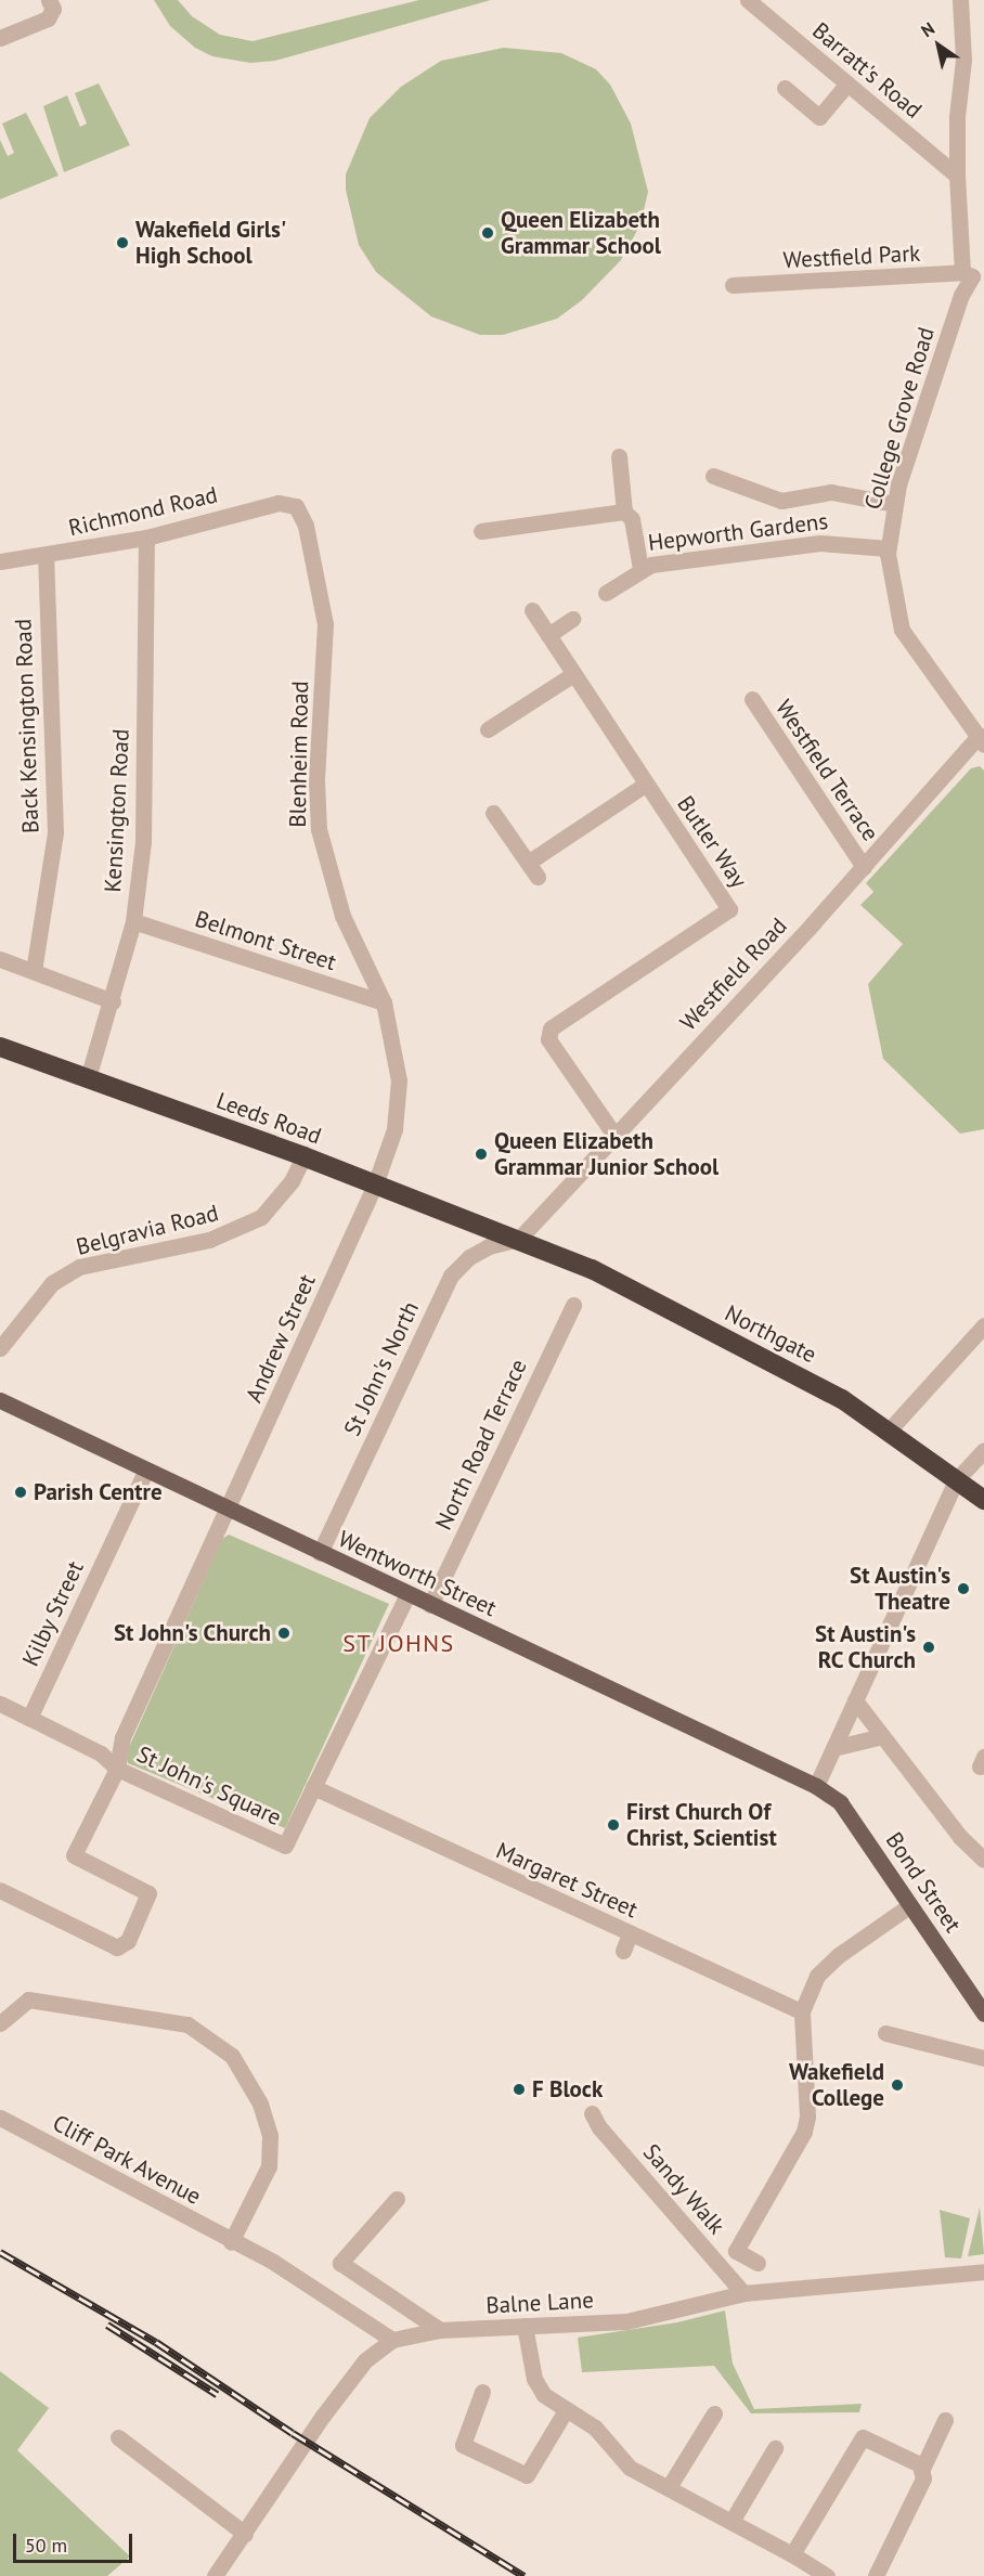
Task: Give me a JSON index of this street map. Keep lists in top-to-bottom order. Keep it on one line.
{"streets":{"highway":["Leeds Road","Northgate"],"main road":["Wentworth Street","Bond Street"],"street":["Barratt's Road","Westfield Park","College Grove Road","Richmond Road","Hepworth Gardens","Back Kensington Road","Blenheim Road","Westfield Terrace","Kensington Road","Butler Way","Belmont Street","Westfield Road","Belgravia Road","Andrew Street","St John's North","North Road Terrace","Kilby Street","St John's Square","Margaret Street","Cliff Park Avenue","Sandy Walk","Balne Lane"]},"crossings":[["Westfield Park","College Grove Road"],["College Grove Road","Hepworth Gardens"],["College Grove Road","Westfield Road"],["Richmond Road","Back Kensington Road"],["Richmond Road","Blenheim Road"],["Richmond Road","Kensington Road"],["Blenheim Road","Belmont Street"],["Blenheim Road","Leeds Road"],["Blenheim Road","Andrew Street"],["Westfield Terrace","Westfield Road"],["Kensington Road","Belmont Street"],["Kensington Road","Leeds Road"],["Butler Way","Westfield Road"],["Westfield Road","Leeds Road"],["Westfield Road","Northgate"],["Westfield Road","St John's North"],["Leeds Road","Belgravia Road"],["Leeds Road","Northgate"],["Leeds Road","Andrew Street"],["Leeds Road","St John's North"],["Northgate","St John's North"],["Andrew Street","Wentworth Street"],["Andrew Street","St John's Square"],["St John's North","Wentworth Street"],["North Road Terrace","Wentworth Street"],["Wentworth Street","Kilby Street"],["Wentworth Street","St John's Square"],["Wentworth Street","Bond Street"],["St John's Square","Margaret Street"],["Cliff Park Avenue","Balne Lane"],["Sandy Walk","Balne Lane"]],"districts":["ST JOHNS"],"places":["Queen Elizabeth Grammar School","Wakefield Girls' High School","Queen Elizabeth Grammar Junior School","Parish Centre","St Austin's Theatre","St John's Church","St Austin's RC Church","First Church Of Christ, Scientist","Wakefield College","F Block"],"scale_bar":"50 m","north":"top left"}
